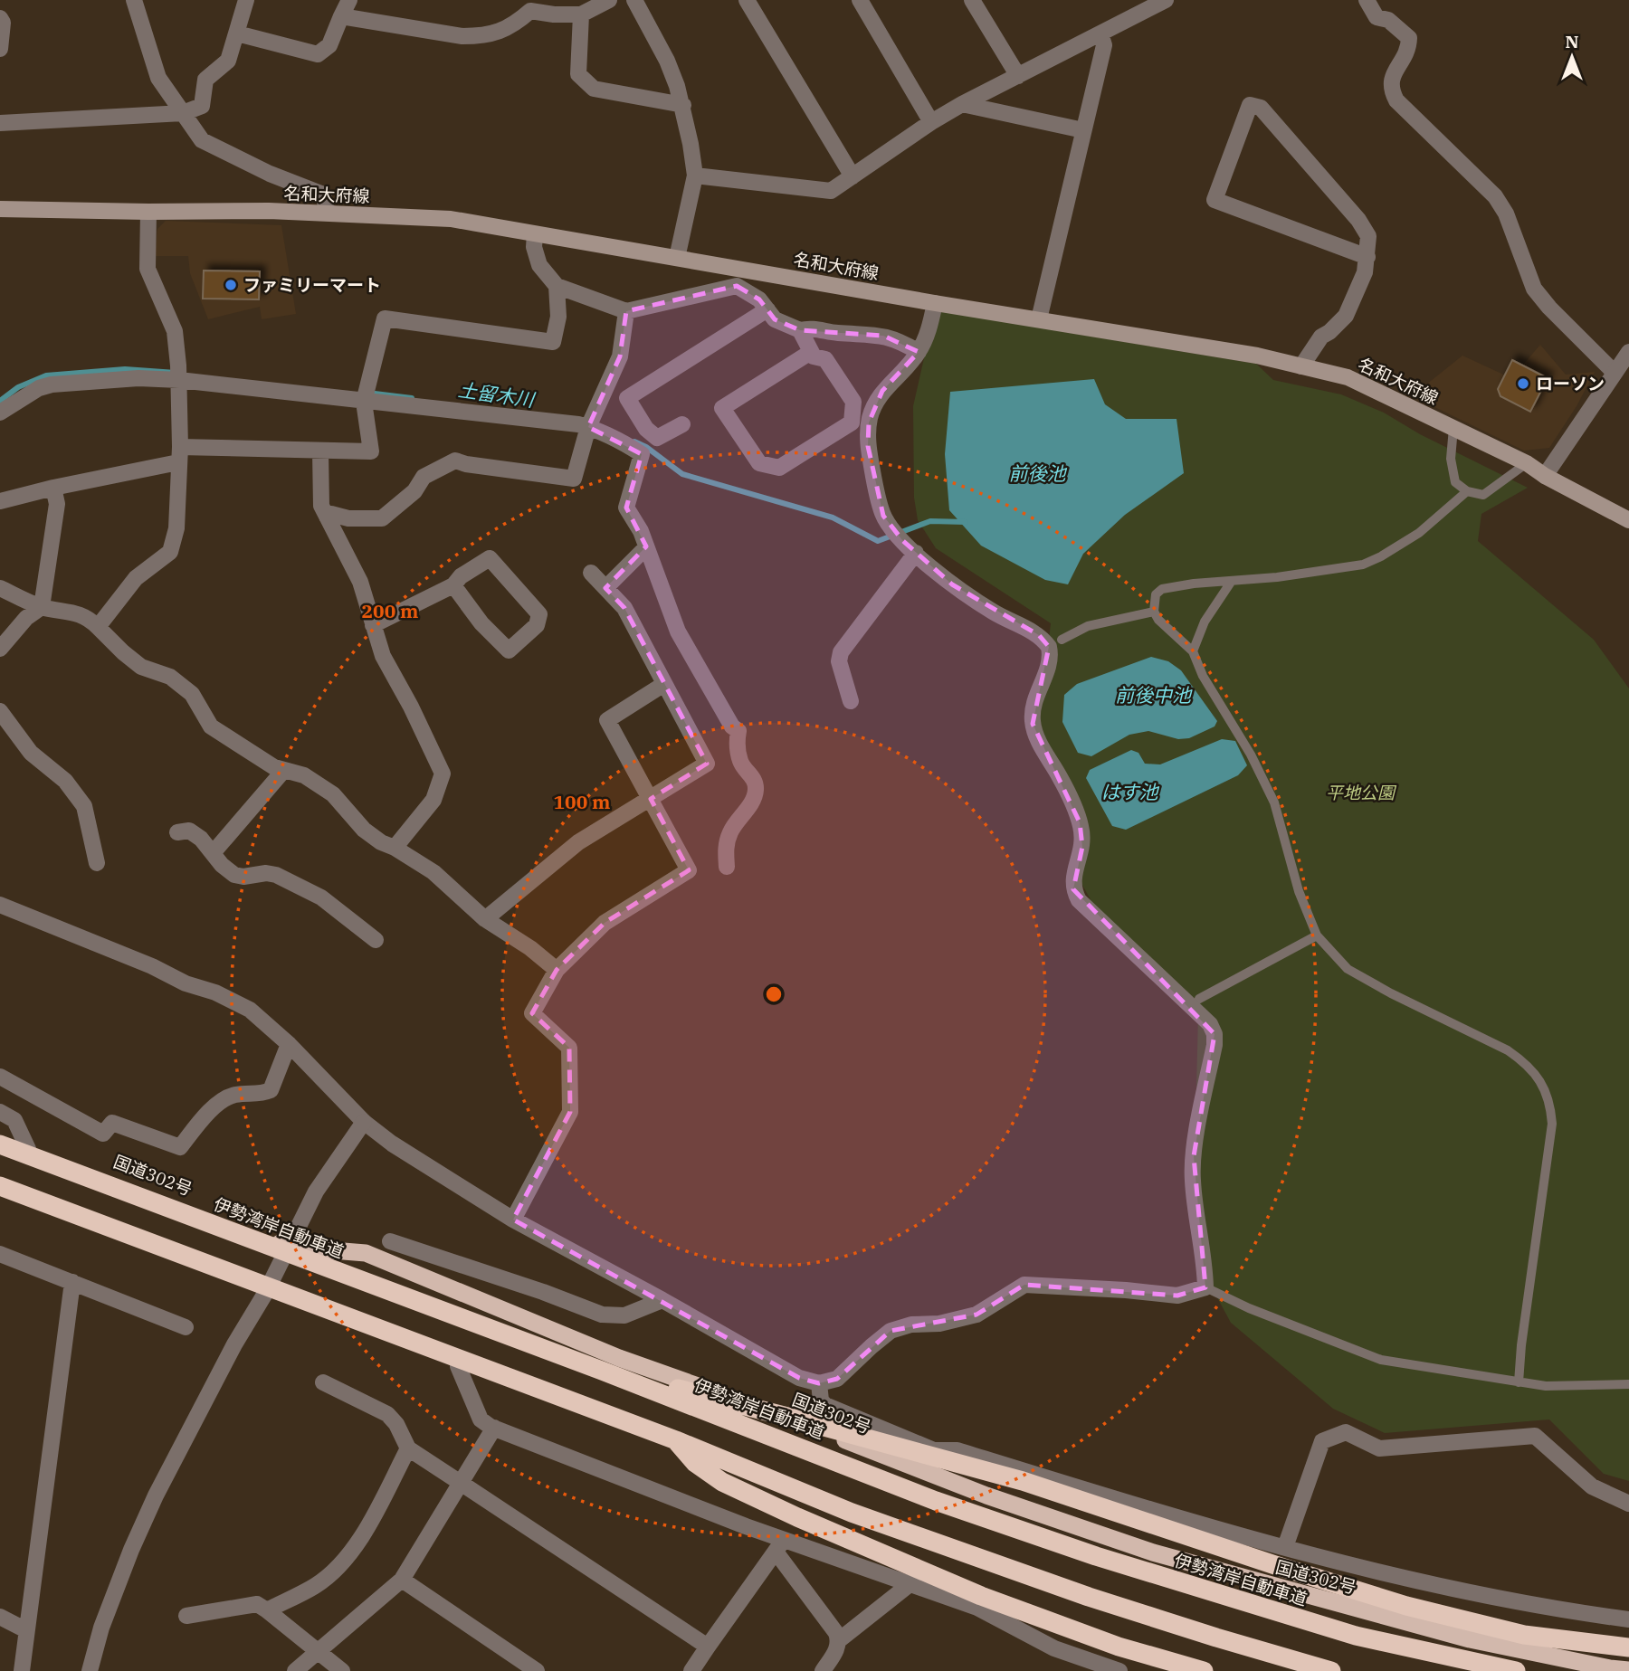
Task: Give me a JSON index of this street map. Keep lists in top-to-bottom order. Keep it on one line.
{"streets":{"highway":["国道302号","伊勢湾岸自動車道"],"main road":["名和大府線"]},"water":["土留木川","前後池","前後中池","はす池"],"parks":["平地公園"],"places":["ファミリーマート","ローソン"],"north":"top","rings":["200 m","100 m"]}
